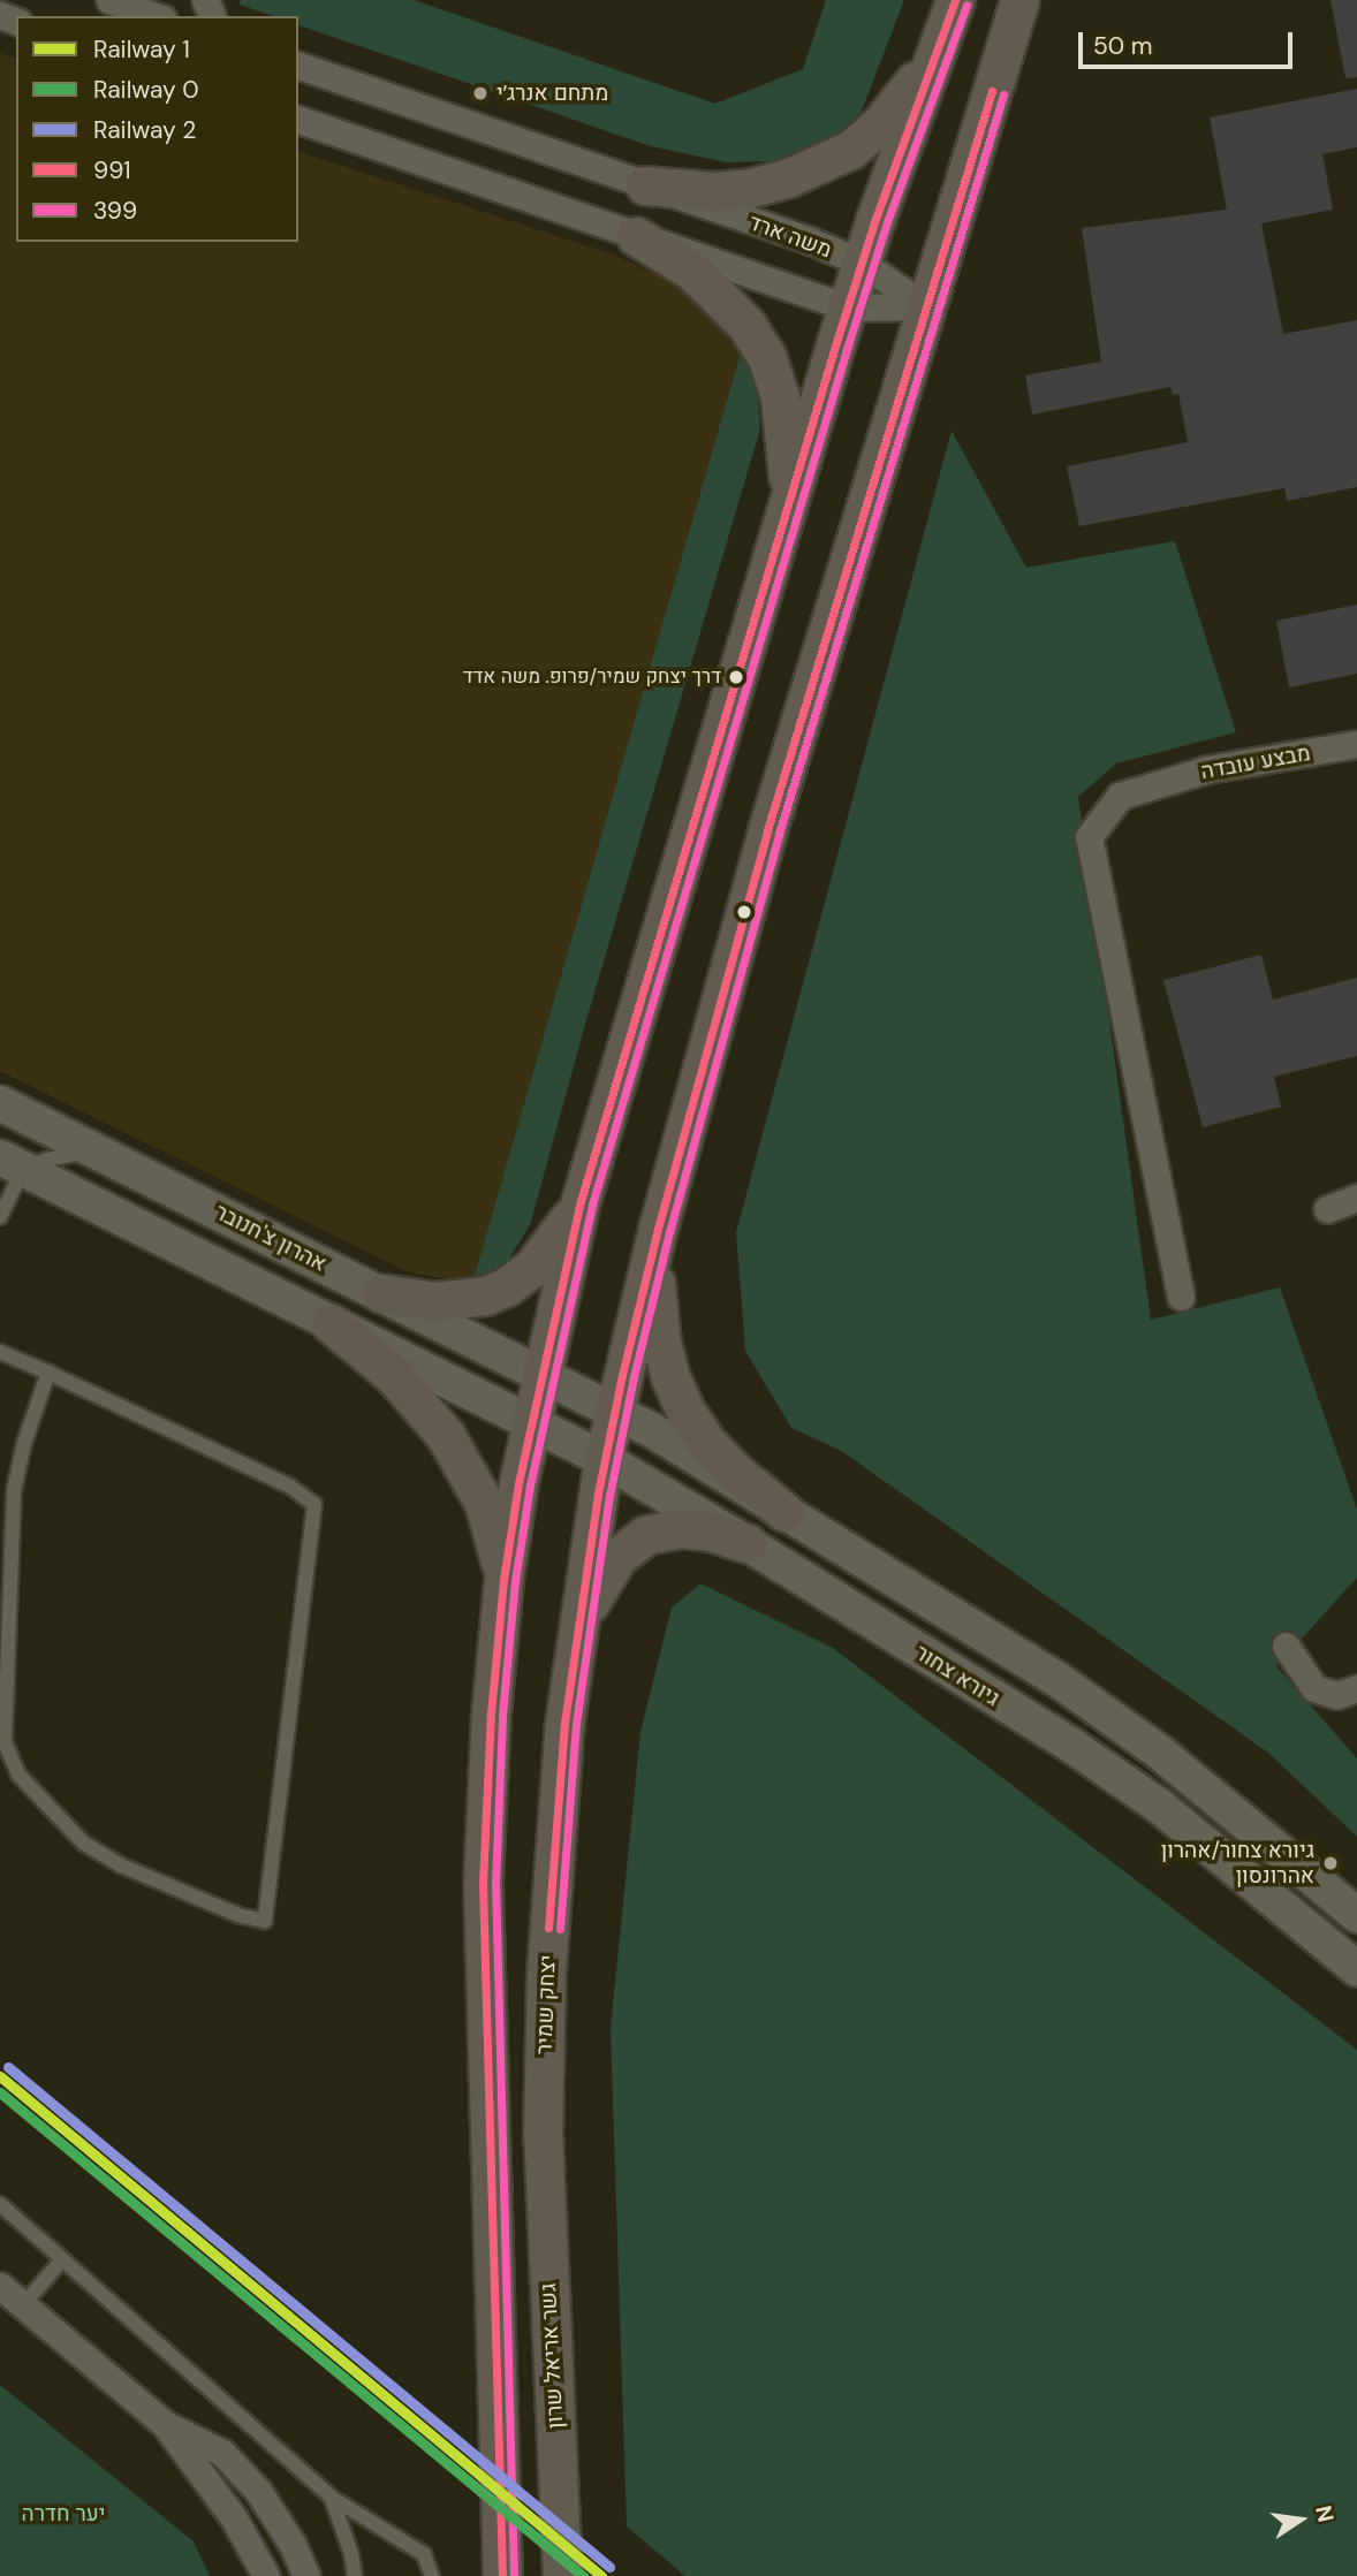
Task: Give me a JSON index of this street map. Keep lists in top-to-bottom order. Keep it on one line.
{"streets":{"main road":["יצחק שמיר","גשר אריאל שרון"],"street":["משה ארד","מבצע עובדה","אהרון צ'חנובר","גיורא צחור"]},"crossings":[["משה ארד","יצחק שמיר"],["גיורא צחור","יצחק שמיר"],["יצחק שמיר","גשר אריאל שרון"]],"parks":["יער חדרה"],"places":["מתחם אנרג׳י","דרך יצחק שמיר/פרופ. משה אדד","גיורא צחור/אהרון אהרונסון"],"lines":["transit line 991","transit line 399","rail line 2","rail line 1","rail line 0"],"legend":["Railway 1","Railway 0","Railway 2","991","399"],"scale_bar":"50 m","north":"right"}
